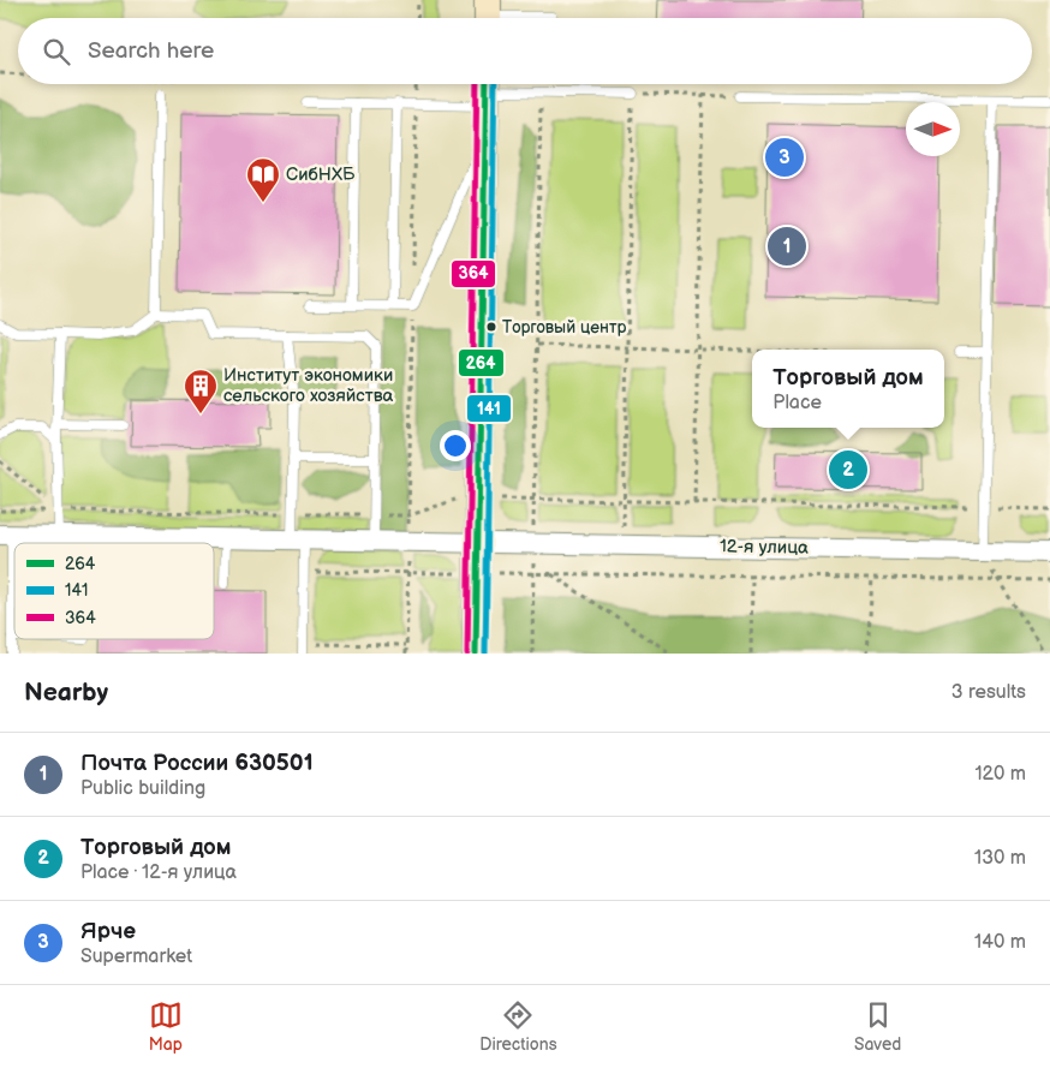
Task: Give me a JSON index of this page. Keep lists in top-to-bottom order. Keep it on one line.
{"streets":{"street":["12-я улица"]},"places":{"library":["СибНХБ"],"other":["Торговый центр"],"building":["Институт экономики сельского хозяйства"]},"lines":["transit line 264","transit line 141","transit line 364"],"legend":["264","141","364"],"north":"right","page":{"search":"Search here","pins":["3","1","2"],"popup":["Торговый дом","Place"],"heading":["Nearby","3 results"],"list":[{"mark":"1","name":"Почта России 630501","note":"Public building","value":"120 m"},{"mark":"2","name":"Торговый дом","note":"Place · 12-я улица","value":"130 m"},{"mark":"3","name":"Ярче","note":"Supermarket","value":"140 m"}],"nav":["Map","Directions","Saved"]}}
